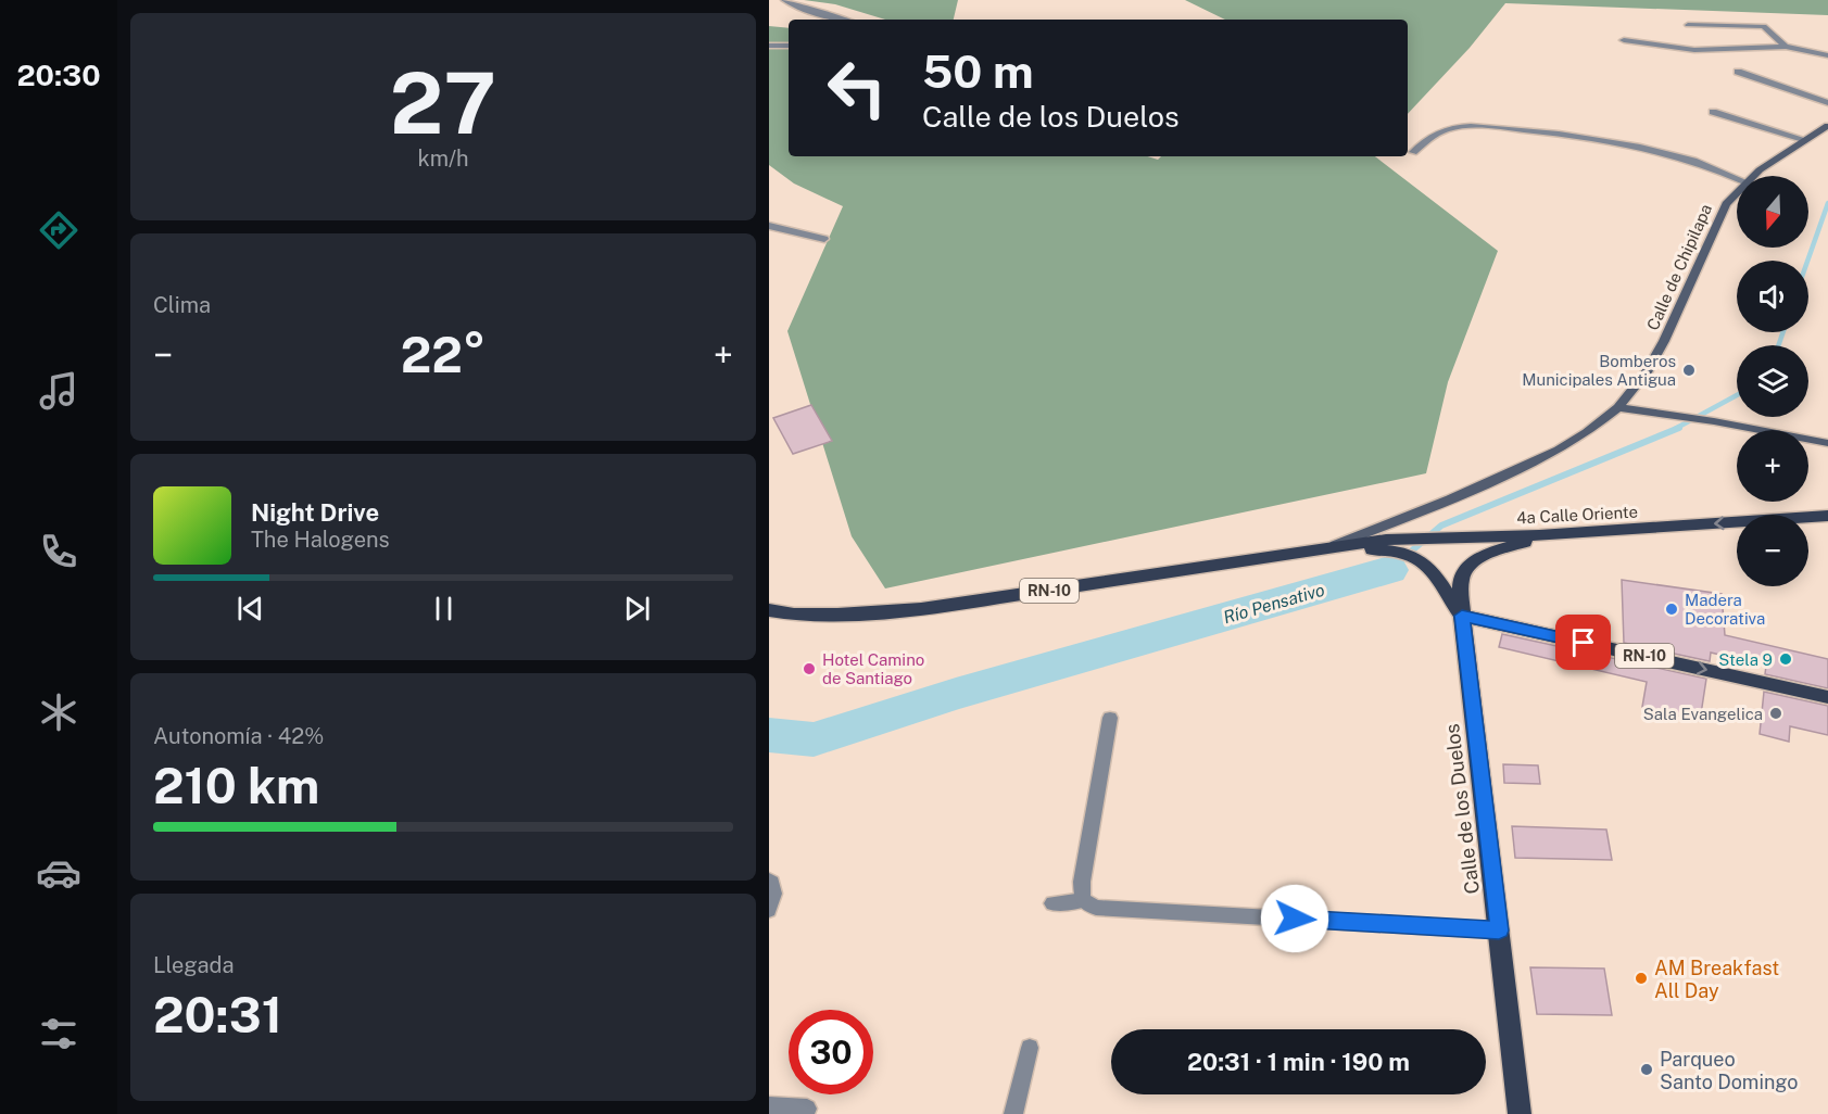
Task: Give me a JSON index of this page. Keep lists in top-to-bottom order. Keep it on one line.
{"streets":{"main road":["Calle de Chipilapa","4a Calle Oriente","RN-10","Calle de los Duelos"]},"crossings":[["Calle de Chipilapa","4a Calle Oriente"],["Calle de Chipilapa","RN-10"],["Calle de Chipilapa","Calle de los Duelos"],["4a Calle Oriente","RN-10"],["4a Calle Oriente","Calle de los Duelos"],["RN-10","Calle de los Duelos"]],"water":["Río Pensativo"],"places":["Bomberos Municipales Antigua","Madera Decorativa","Stela 9","Hotel Camino de Santiago","Sala Evangelica","AM Breakfast All Day","Parqueo Santo Domingo"],"north":"bottom","page":{"tabs":"20:30","tile":[["27","km/h"],"Clima",["Autonomía · 42%","210 km"],["Llegada","20:31"]],"turn":["50 m","Calle de los Duelos"],"map_buttons":["+","−"],"heat":["−","22°","+"],"song":["Night Drive","The Halogens"],"limit":"30","trip":"20:31 · 1 min · 190 m"}}
